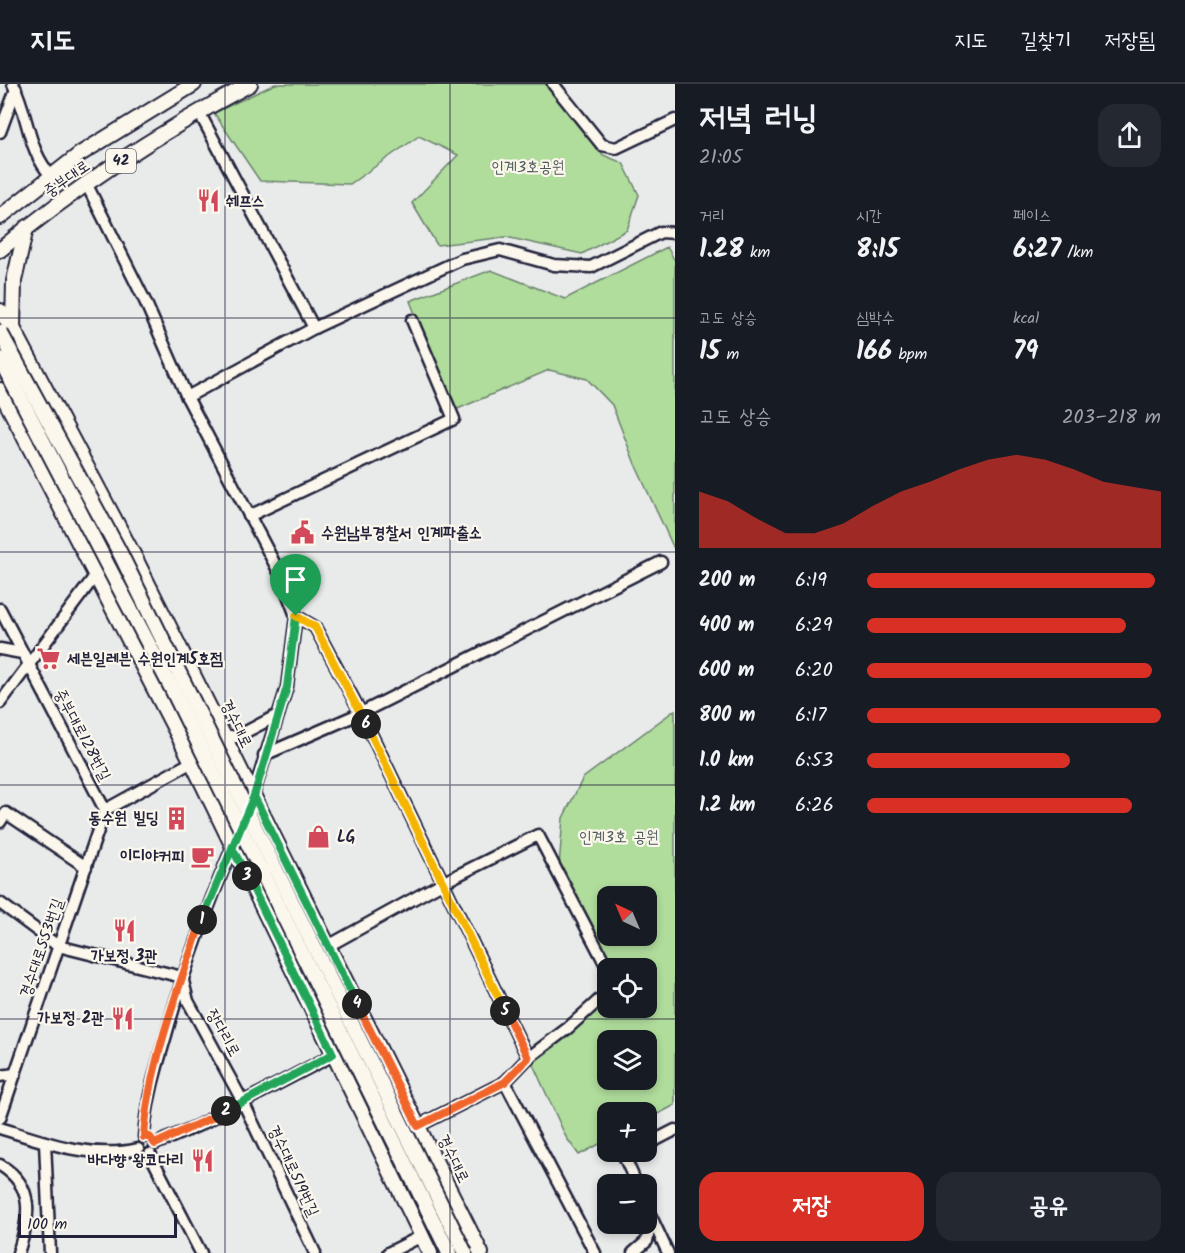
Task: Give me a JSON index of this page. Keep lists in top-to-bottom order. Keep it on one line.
{"streets":{"main road":["42","중부대로","경수대로"],"street":["중부대로128번길","경수대로553번길","장다리로","경수대로519번길"]},"crossings":[["중부대로128번길","경수대로553번길"],["장다리로","경수대로519번길"]],"parks":["인계3호공원","인계3호 공원"],"places":{"restaurant":["쉐프스","가보정 3관","가보정 2관","바다향 왕코다리"],"public building":["수원남부경찰서 인계파출소"],"supermarket":["세븐일레븐 수원인계5호점"],"building":["동수원 빌딩"],"shop":["LG"],"cafe":["이디야커피"]},"scale_bar":"100 m","north":"top left","page":{"header":"지도","nav":["지도","길찾기","저장됨"],"heading":["저녁 러닝","21:05"],"stats":[["거리","1.28 km"],["시간","8:15"],["페이스","6:27 /km"],["고도 상승","15 m"],["심박수","166 bpm"],["kcal","79"]],"chart":["고도 상승","203–218 m"],"list":[{"name":"200 m","note":"6:19"},{"name":"400 m","note":"6:29"},{"name":"600 m","note":"6:20"},{"name":"800 m","note":"6:17"},{"name":"1.0 km","note":"6:53"},{"name":"1.2 km","note":"6:26"}],"pins":["6","3","1","4","5","2"],"map_buttons":["+","−"],"buttons":["저장","공유"],"scale":"100 m"}}
